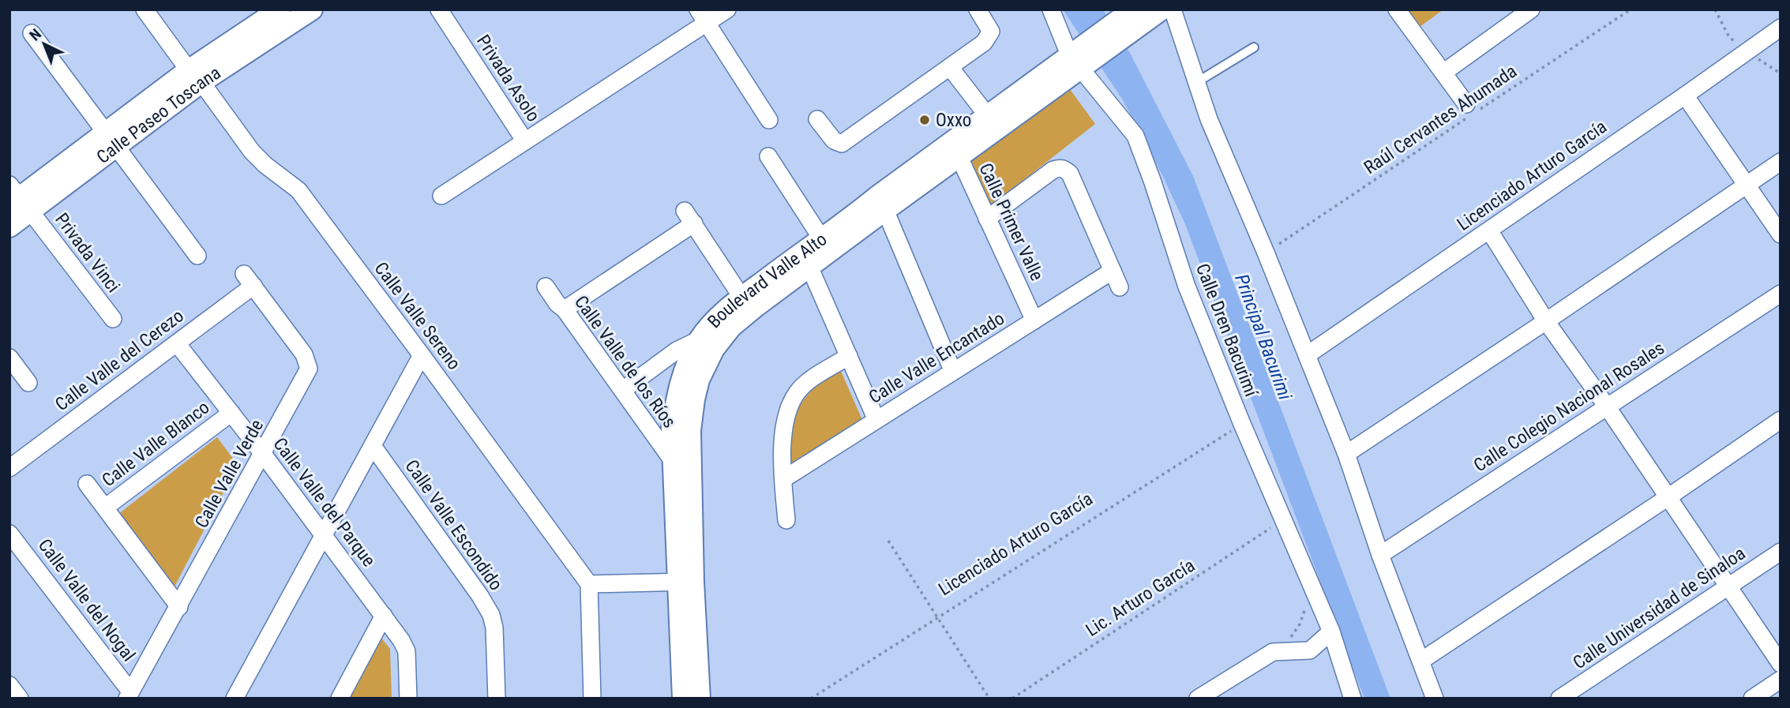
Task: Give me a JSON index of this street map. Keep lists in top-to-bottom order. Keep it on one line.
{"streets":{"street":["Privada Asolo","Calle Paseo Toscana","Licenciado Arturo García","Calle Primer Valle","Privada Vinci","Boulevard Valle Alto","Calle Valle Sereno","Calle Dren Bacurimí","Calle Valle Encantado","Calle Valle del Cerezo","Calle Valle de los Ríos","Calle Colegio Nacional Rosales","Calle Valle Blanco","Calle Valle Verde","Calle Valle del Parque","Calle Valle Escondido","Calle Valle del Nogal","Calle Universidad de Sinaloa"],"path":["Raúl Cervantes Ahumada","Lic. Arturo García"]},"crossings":[["Calle Paseo Toscana","Privada Vinci"],["Calle Paseo Toscana","Calle Valle Sereno"],["Licenciado Arturo García","Calle Dren Bacurimí"],["Calle Primer Valle","Boulevard Valle Alto"],["Calle Primer Valle","Calle Valle Encantado"],["Boulevard Valle Alto","Calle Dren Bacurimí"],["Boulevard Valle Alto","Calle Valle de los Ríos"],["Calle Dren Bacurimí","Lic. Arturo García"],["Calle Valle del Cerezo","Calle Valle Verde"],["Calle Valle del Cerezo","Calle Valle del Parque"],["Calle Valle Blanco","Calle Valle del Parque"],["Calle Valle Verde","Calle Valle del Parque"],["Calle Valle Verde","Calle Valle del Nogal"]],"water":["Principal Bacurimi"],"places":["Oxxo"],"north":"top left"}
